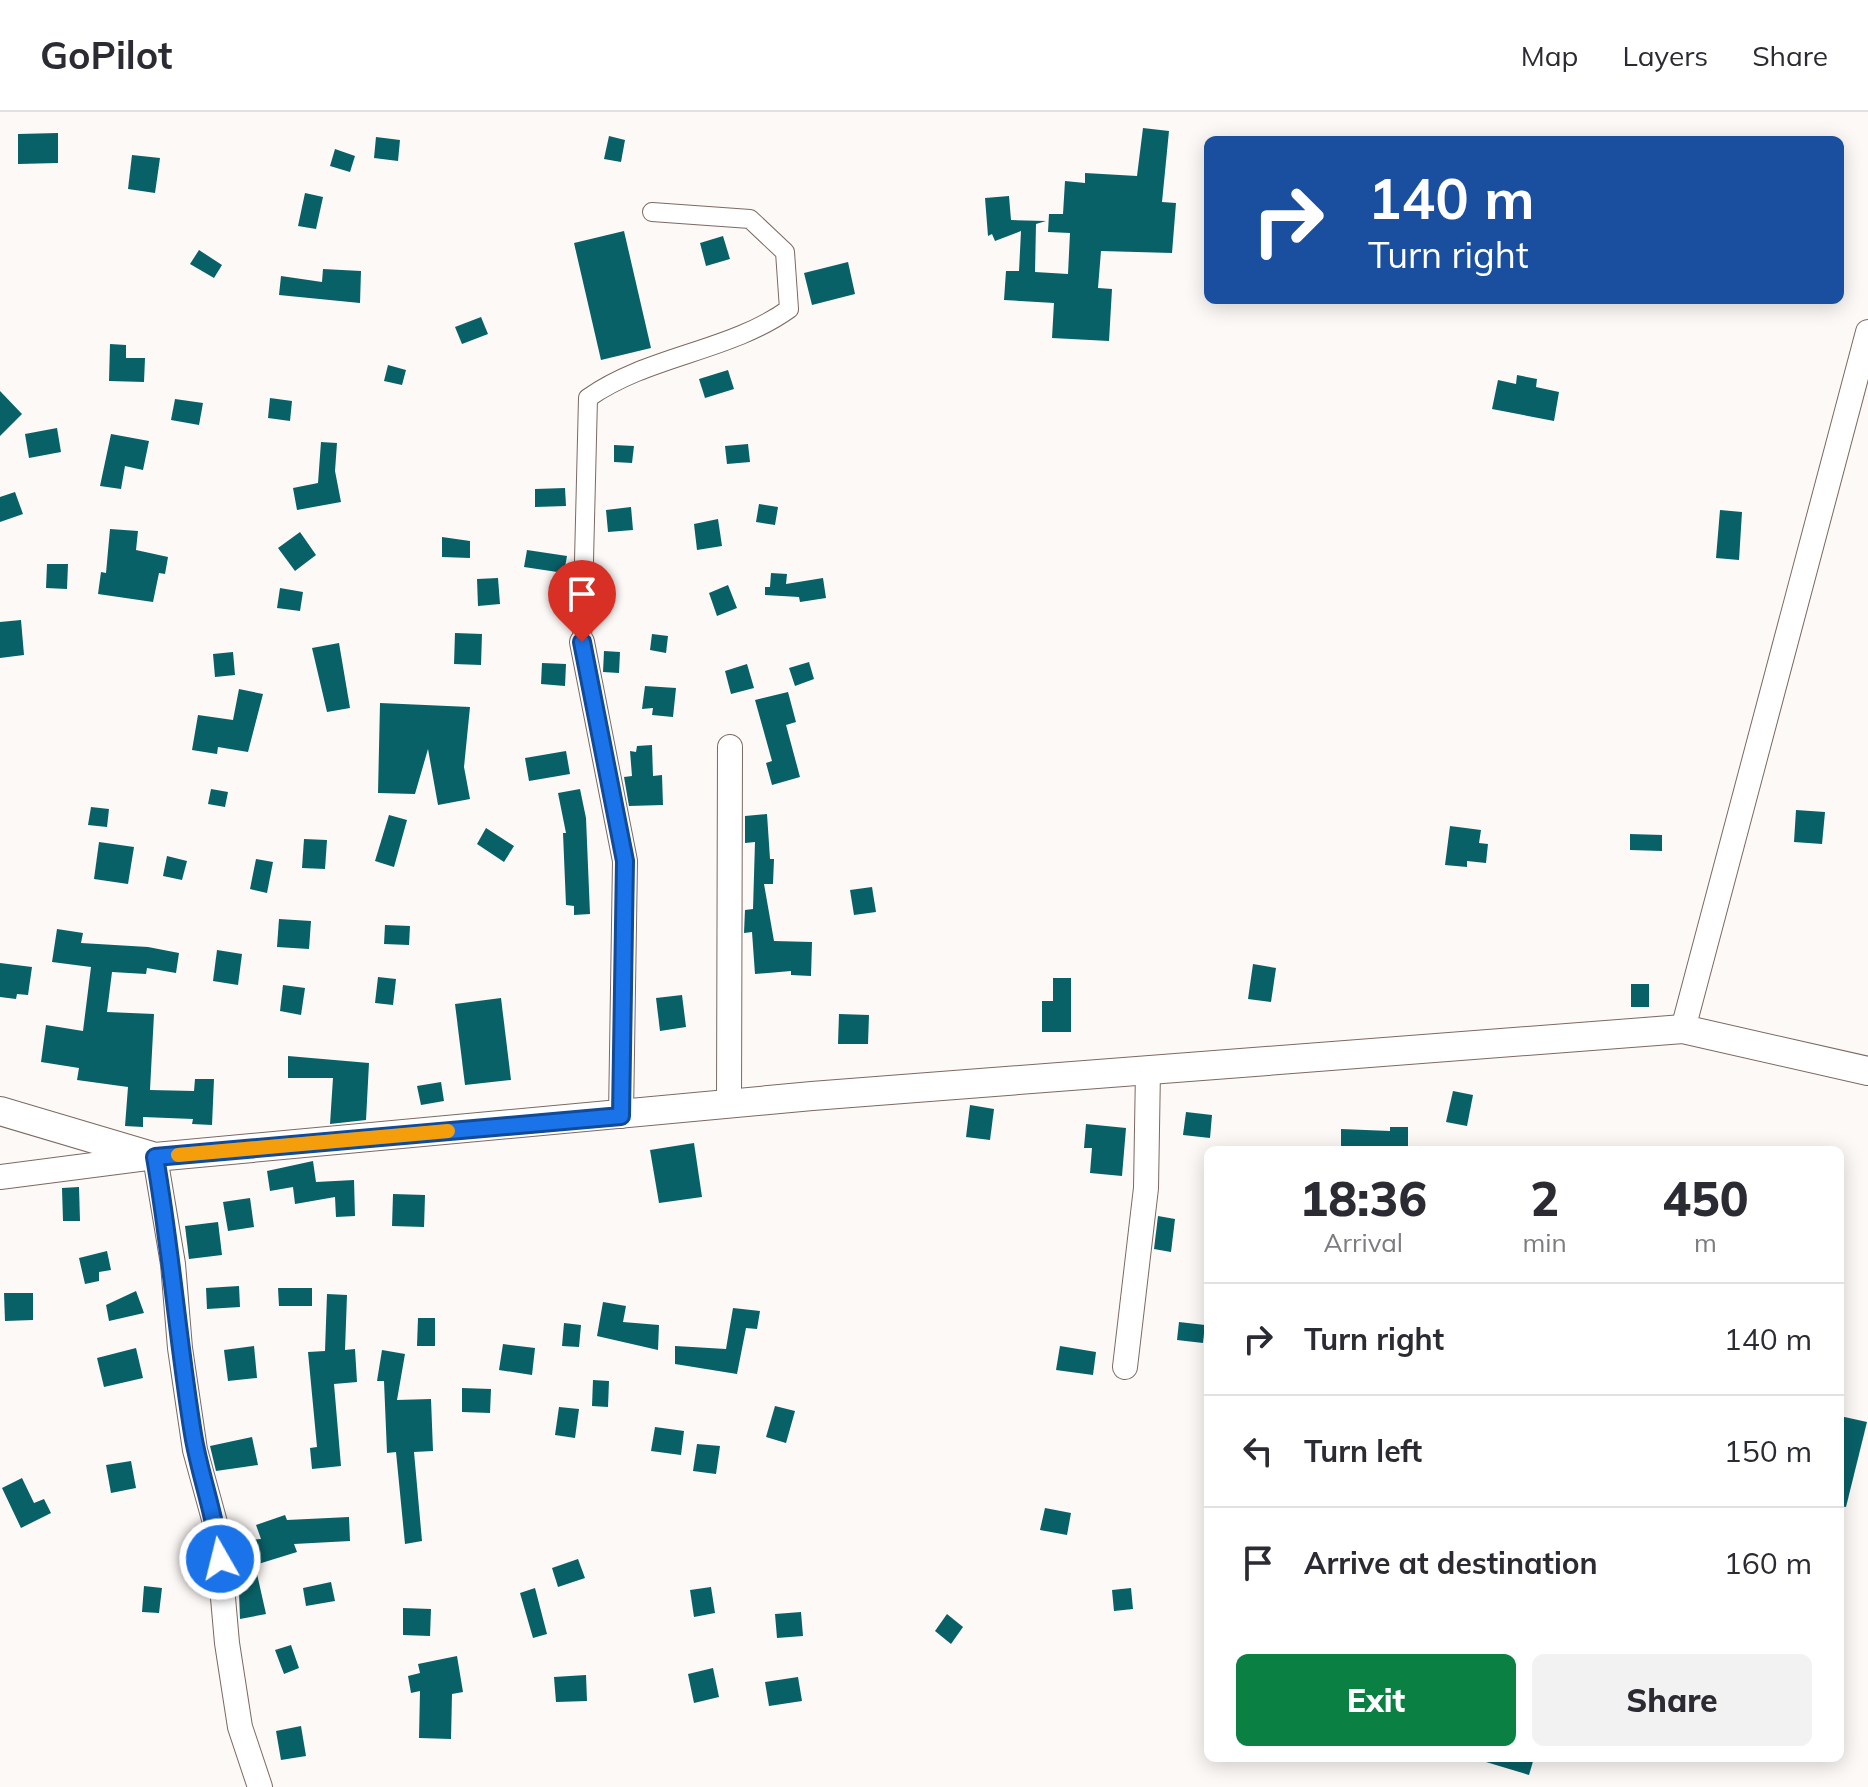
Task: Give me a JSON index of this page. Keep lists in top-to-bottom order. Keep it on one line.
{"page":{"header":"GoPilot","nav":["Map","Layers","Share"],"turn":["140 m","Turn right"],"eta":["18:36","Arrival","2","min","450","m"],"list":[{"name":"Turn right","value":"140 m"},{"name":"Turn left","value":"150 m"},{"name":"Arrive at destination","value":"160 m"}],"buttons":["Exit","Share"]}}
